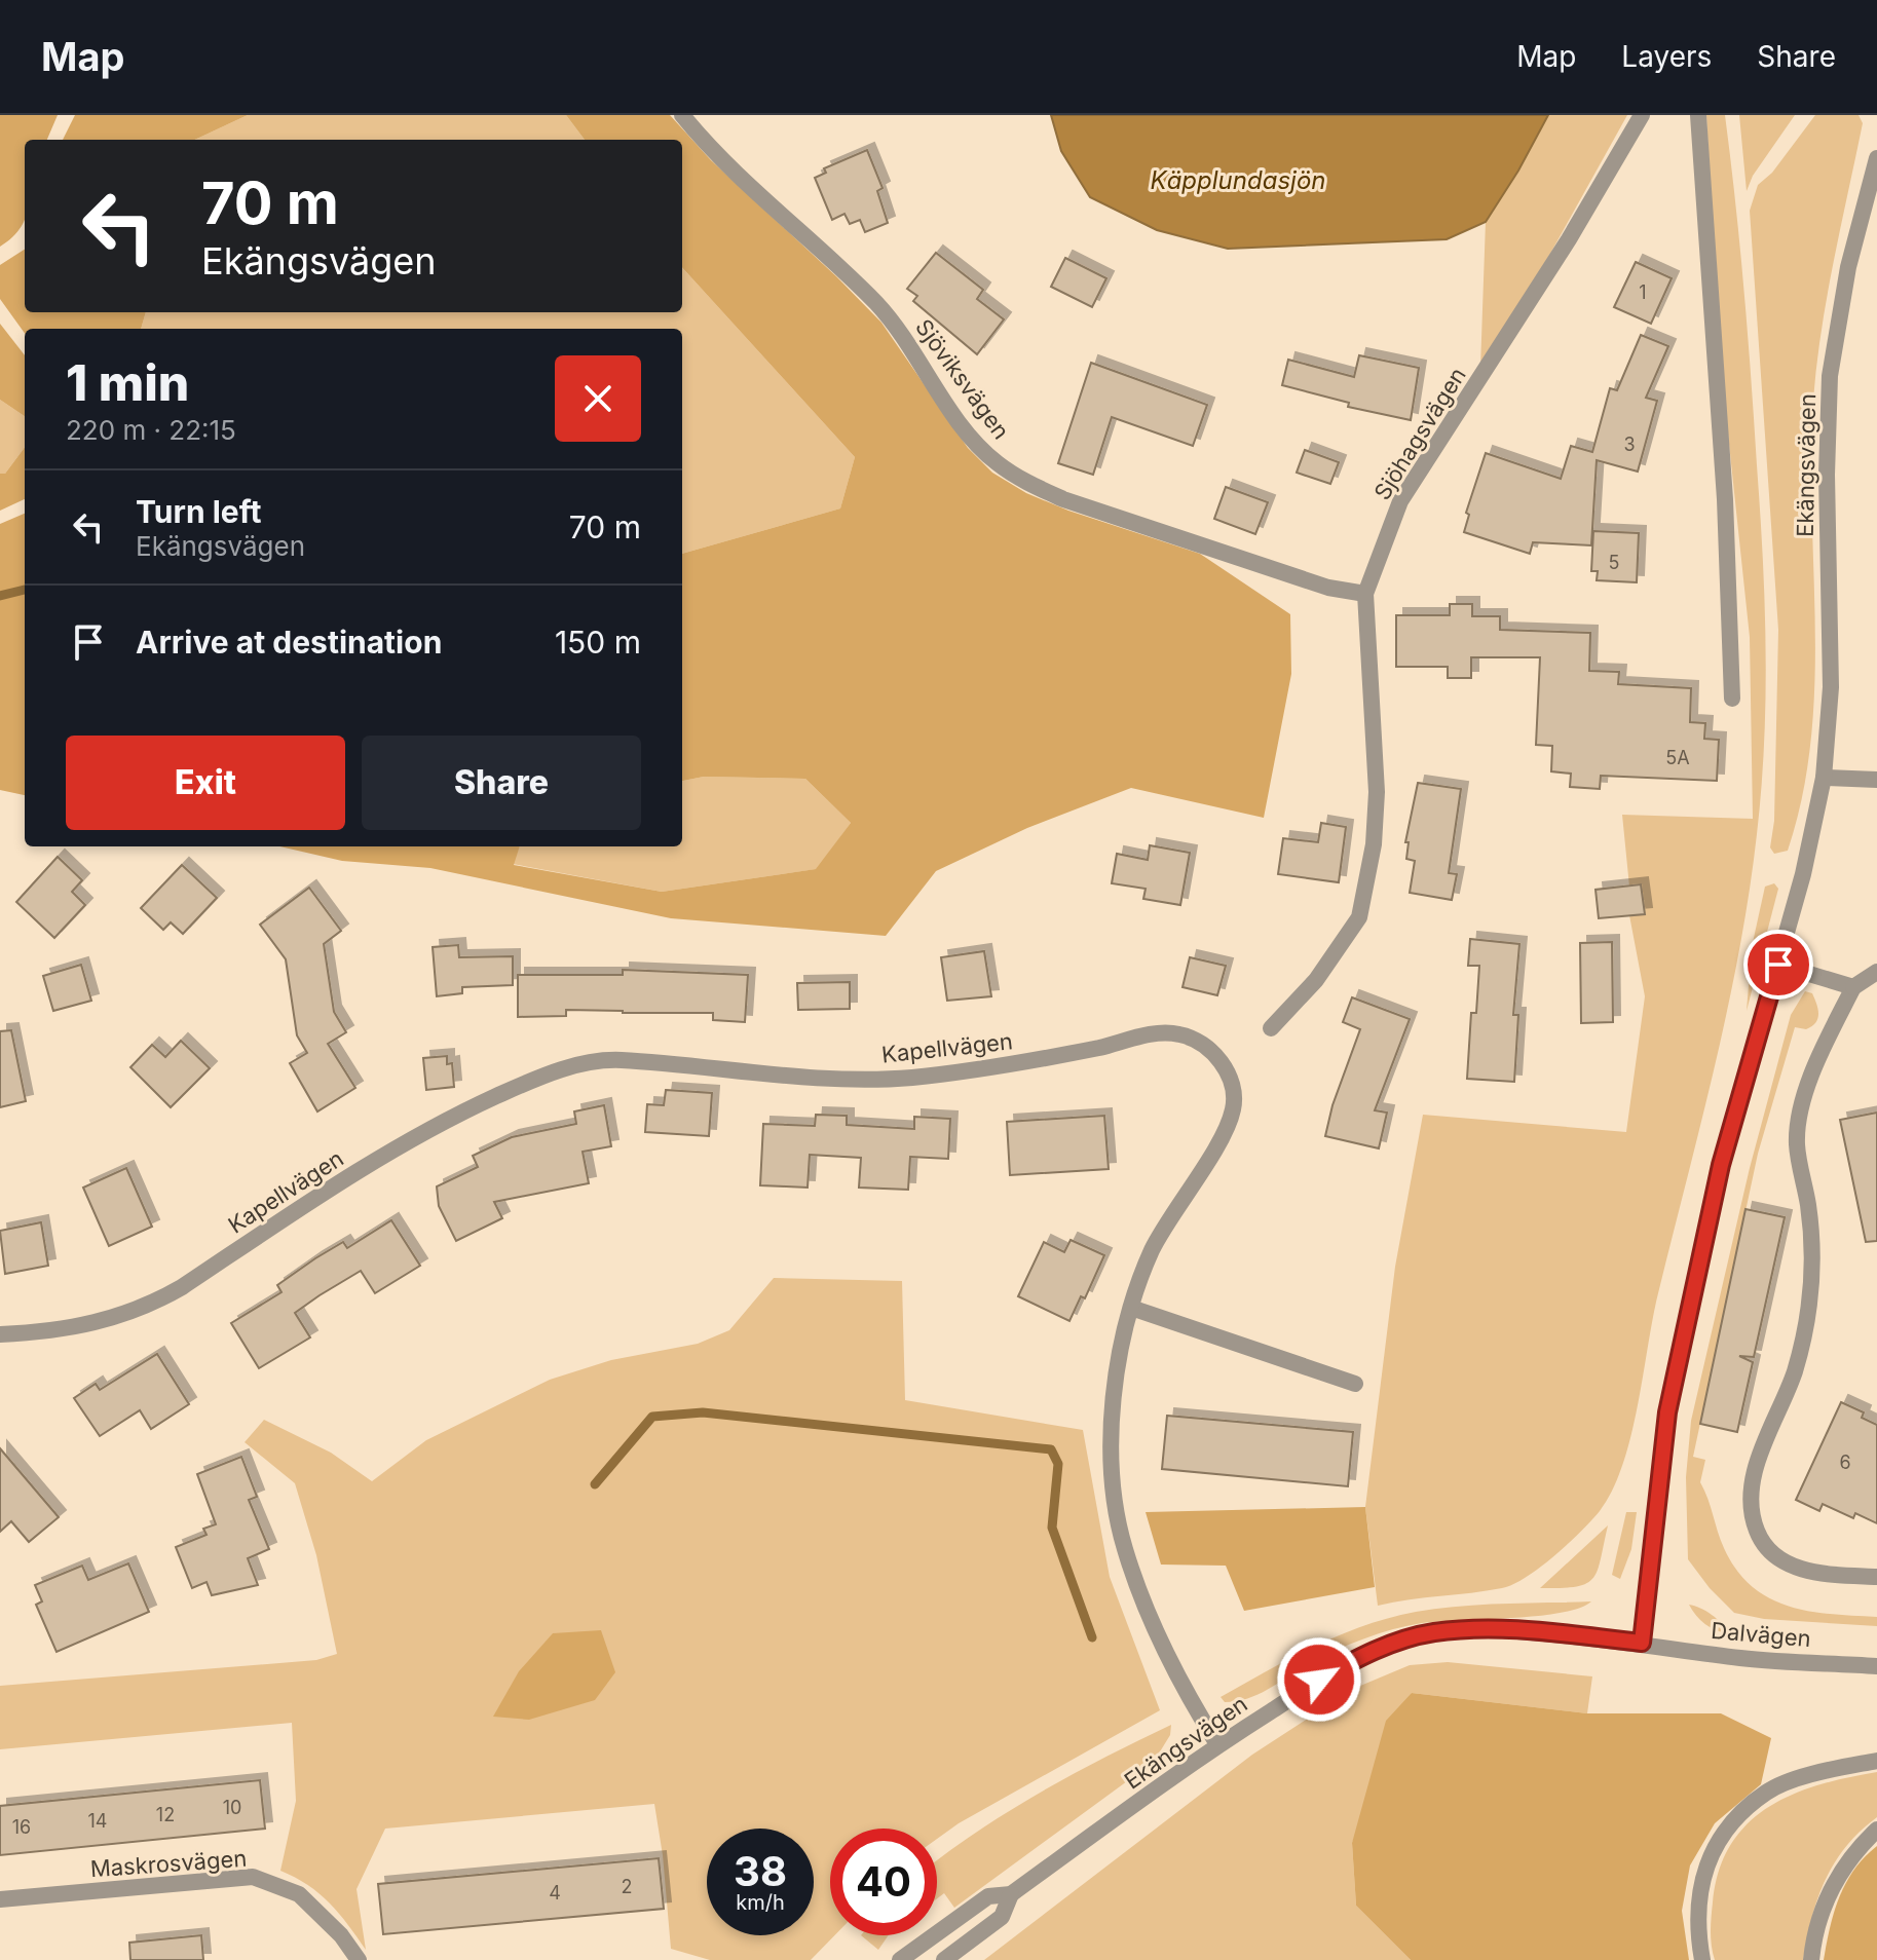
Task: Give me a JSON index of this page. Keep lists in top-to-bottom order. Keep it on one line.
{"streets":{"street":["Sjöviksvägen","Sjöhagsvägen","Ekängsvägen","Kapellvägen","Dalvägen","Maskrosvägen"]},"crossings":[["Sjöviksvägen","Sjöhagsvägen"],["Ekängsvägen","Kapellvägen"],["Ekängsvägen","Dalvägen"]],"water":["Käpplundasjön"],"house_numbers":["1","3","5","5A","6","10","12","14","16","2","4"],"page":{"header":"Map","nav":["Map","Layers","Share"],"turn":["70 m","Ekängsvägen"],"heading":["1 min","220 m · 22:15"],"list":[{"name":"Turn left","note":"Ekängsvägen","value":"70 m"},{"name":"Arrive at destination","value":"150 m"}],"buttons":["Exit","Share"],"speed":"38 km/h","limit":"40"}}
